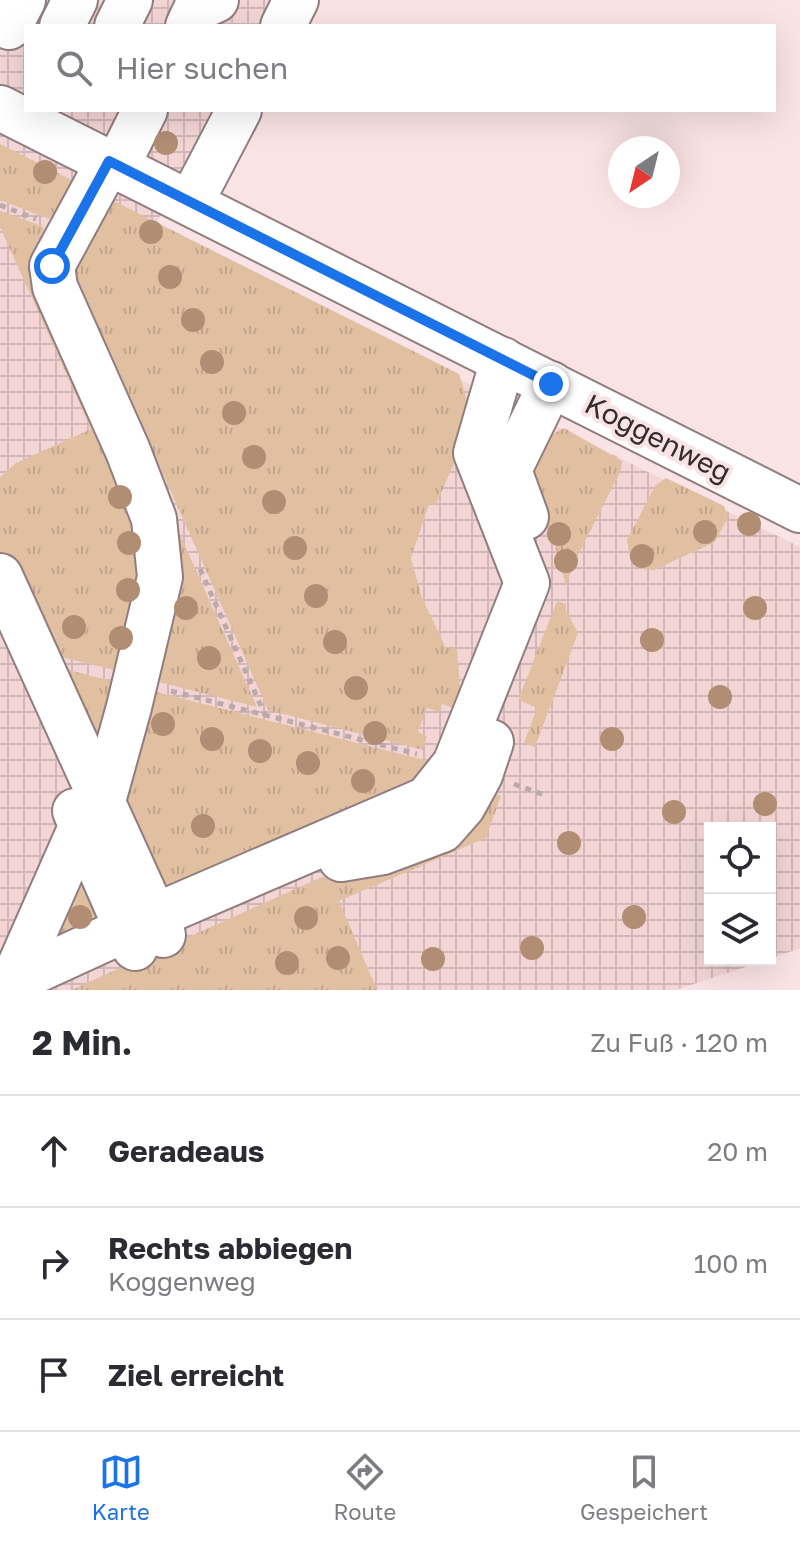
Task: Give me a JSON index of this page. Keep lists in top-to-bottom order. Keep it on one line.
{"streets":{"street":["Koggenweg"]},"north":"bottom left","page":{"search":"Hier suchen","heading":["2 Min.","Zu Fuß · 120 m"],"list":[["Geradeaus","20 m"],["Rechts abbiegen","Koggenweg","100 m"],"Ziel erreicht"],"nav":["Karte","Route","Gespeichert"]}}
